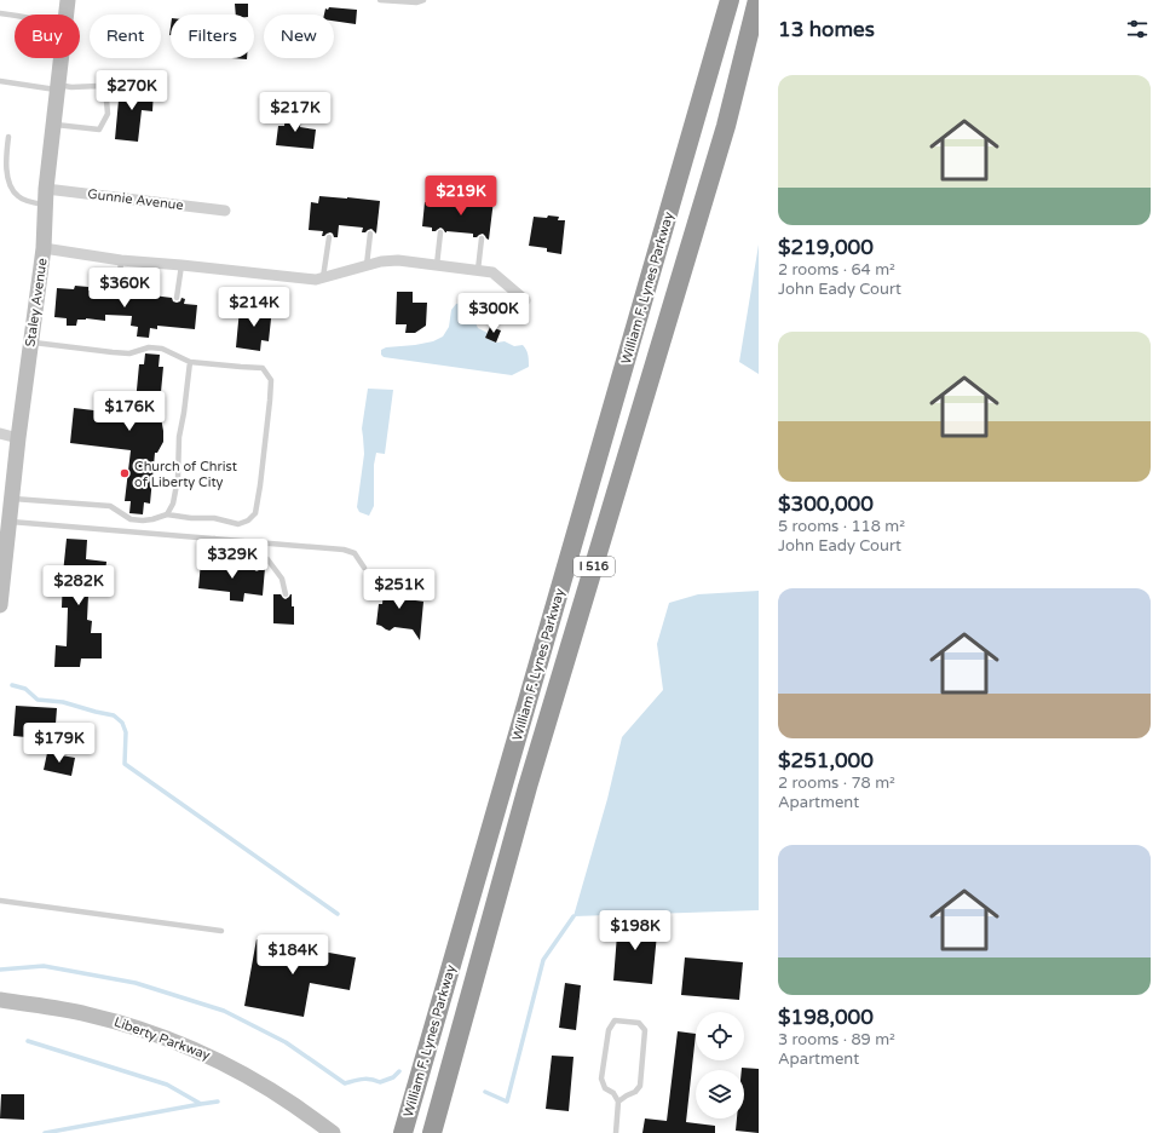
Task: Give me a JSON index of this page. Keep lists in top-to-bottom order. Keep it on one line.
{"streets":{"highway":["William F. Lynes Parkway","I 516"],"street":["Gunnie Avenue","Staley Avenue","Liberty Parkway"]},"crossings":[["Gunnie Avenue","Staley Avenue"]],"places":["Church of Christ of Liberty City"],"page":{"heading":"13 homes","chip":["Buy","Rent","Filters","New"],"list":[{"name":"$219,000","note":"2 rooms · 64 m² · John Eady Court"},{"name":"$300,000","note":"5 rooms · 118 m² · John Eady Court"},{"name":"$251,000","note":"2 rooms · 78 m² · Apartment"},{"name":"$198,000","note":"3 rooms · 89 m² · Apartment"}],"price":["$270K","$217K","$219K","$360K","$214K","$300K","$176K","$329K","$282K","$251K","$179K","$198K","$184K"]}}
